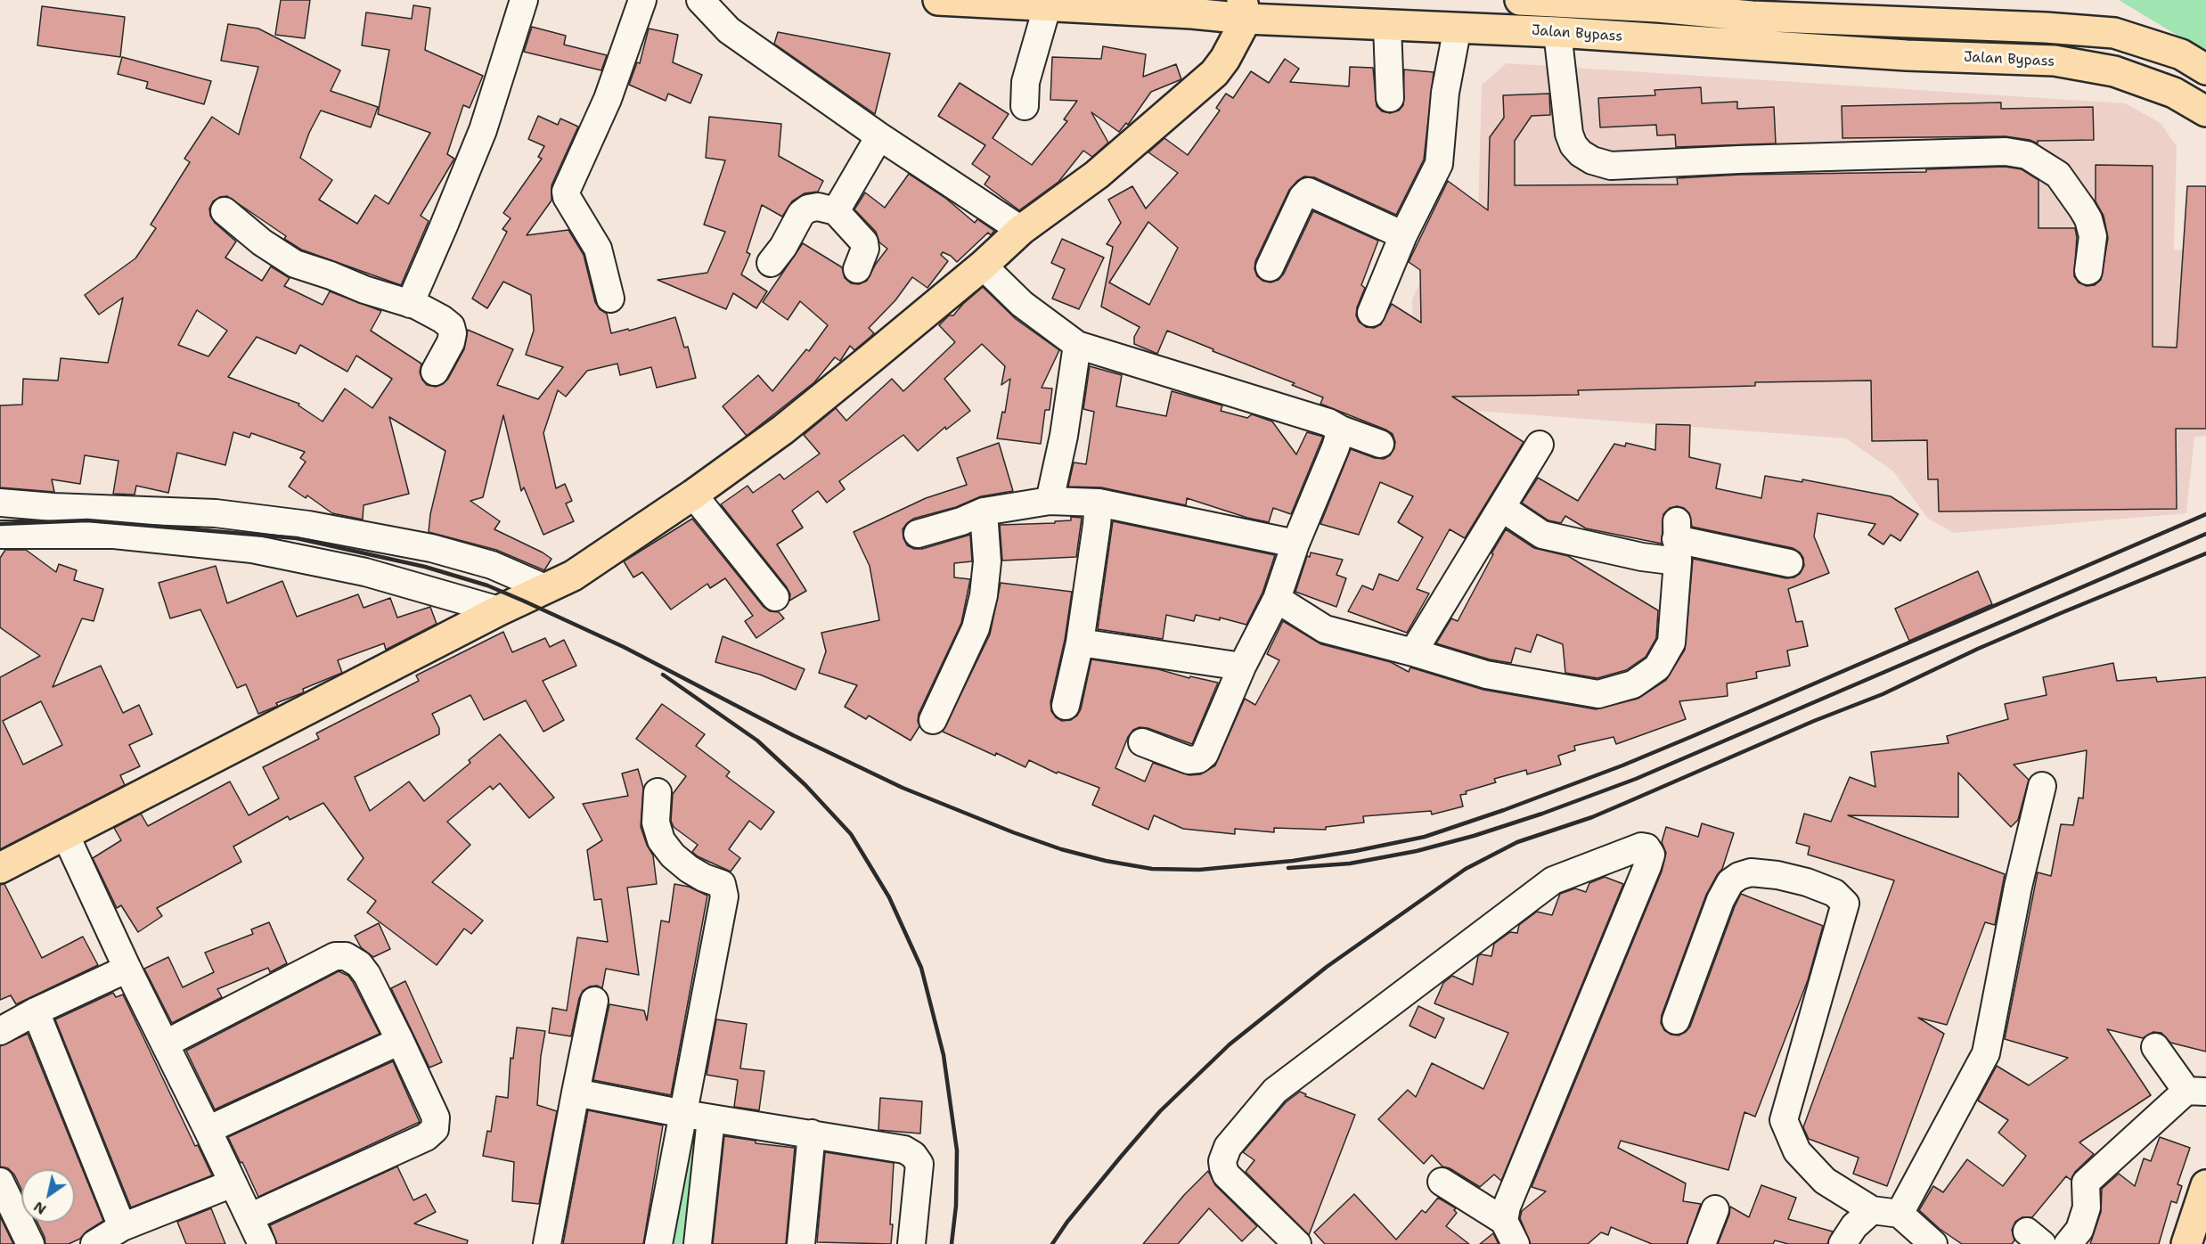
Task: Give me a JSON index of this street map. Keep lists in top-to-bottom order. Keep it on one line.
{"streets":{"main road":["Jalan Bypass"]},"north":"bottom left"}
